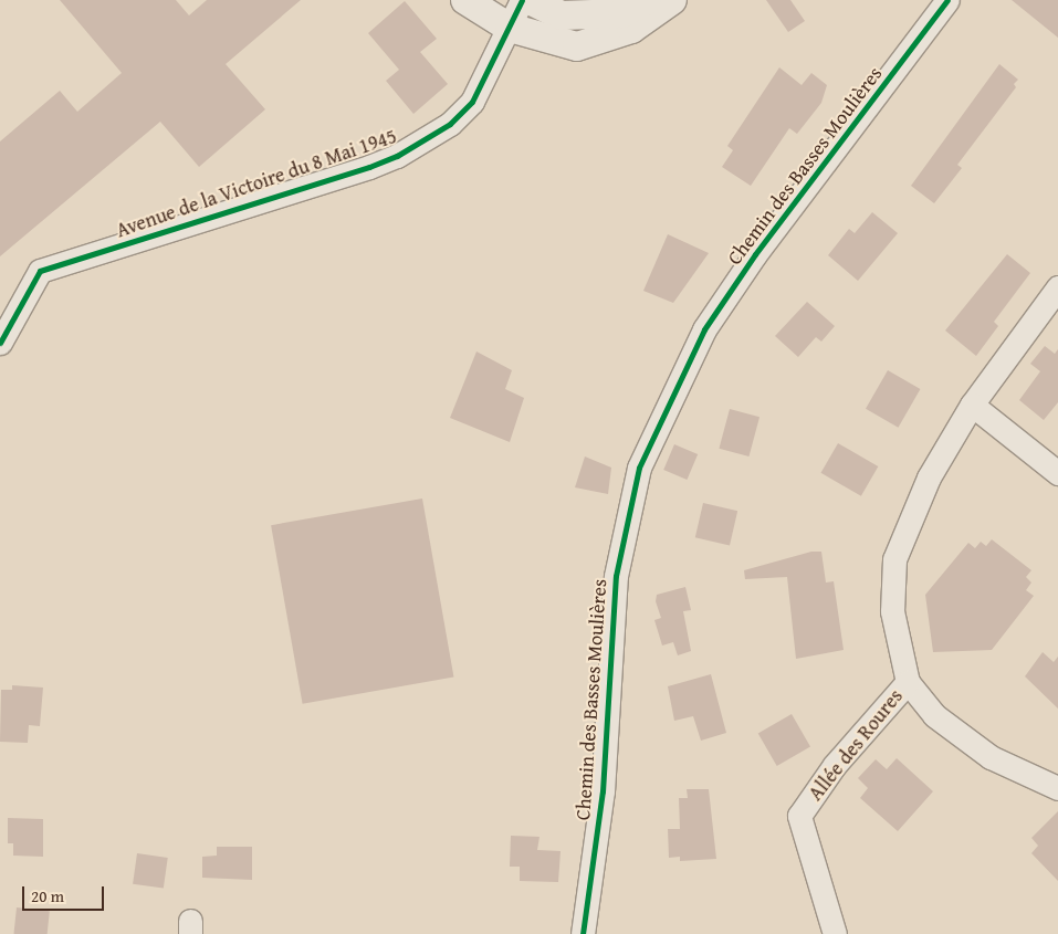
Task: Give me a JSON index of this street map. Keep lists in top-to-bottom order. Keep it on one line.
{"streets":{"street":["Chemin des Basses Moulières","Avenue de la Victoire du 8 Mai 1945","Allée des Roures"]},"scale_bar":"20 m"}
